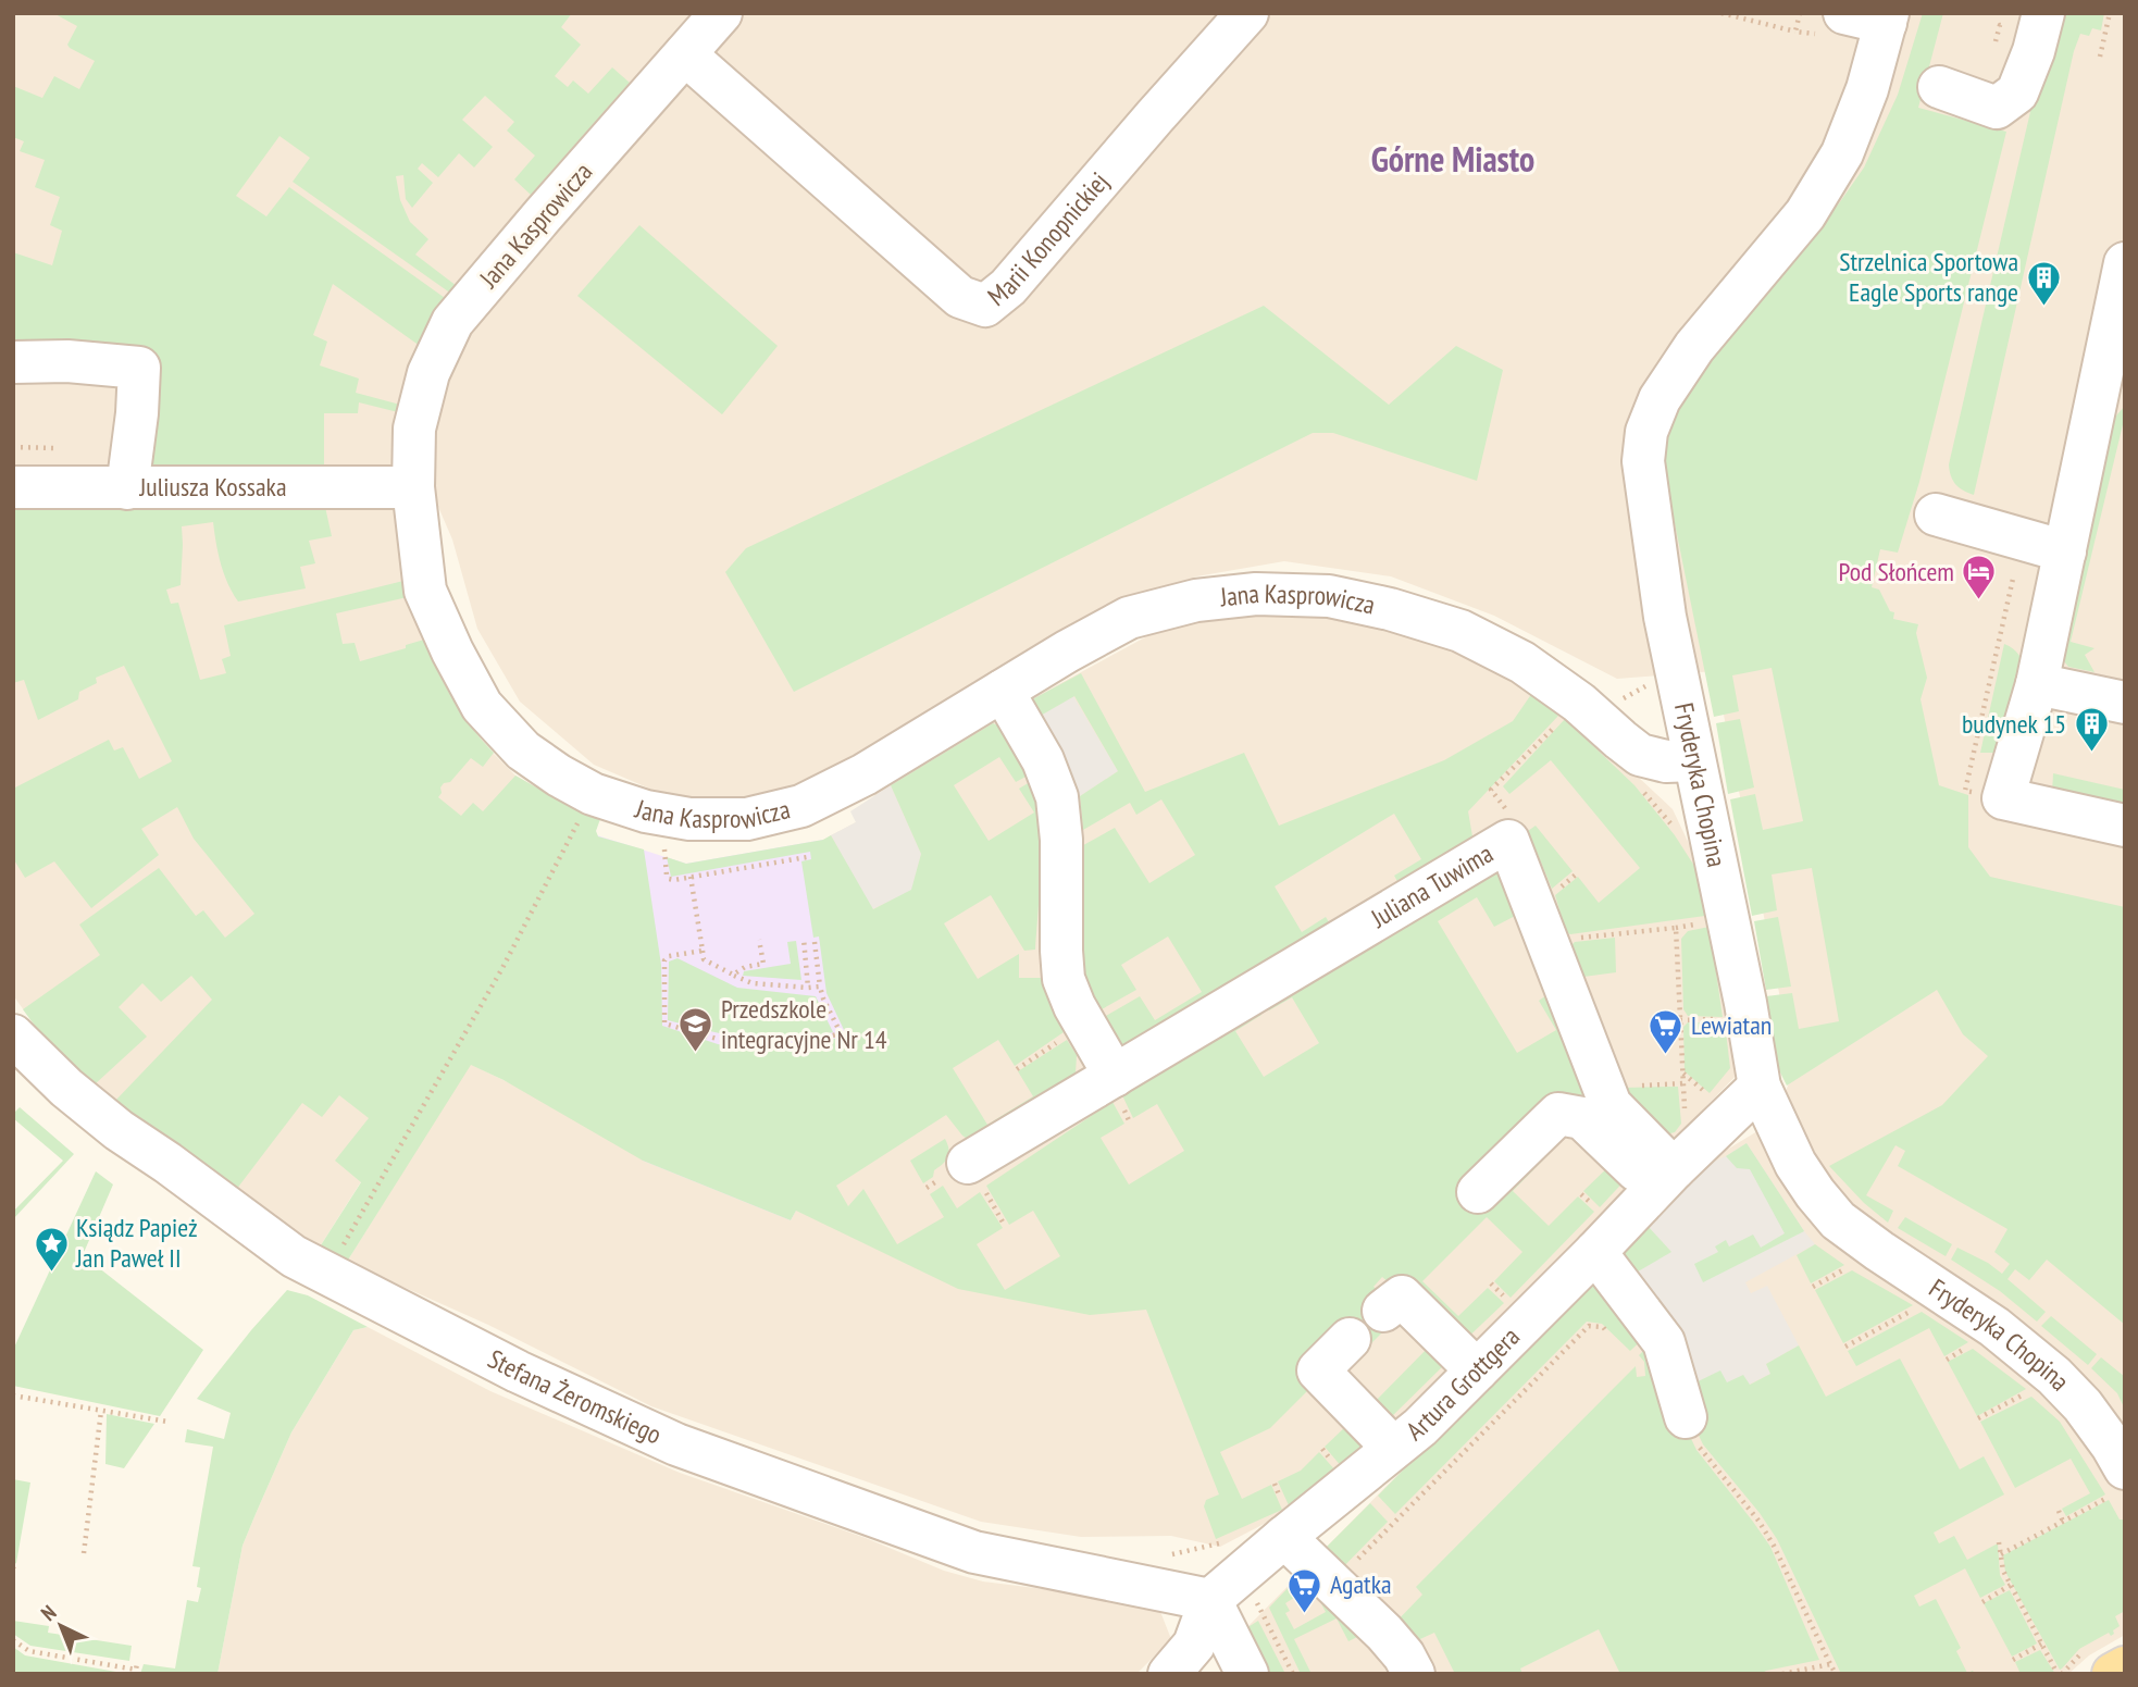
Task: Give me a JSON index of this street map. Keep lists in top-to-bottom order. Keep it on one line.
{"streets":{"street":["Jana Kasprowicza","Marii Konopnickiej","Juliusza Kossaka","Fryderyka Chopina","Juliana Tuwima","Artura Grottgera","Stefana Żeromskiego"]},"crossings":[["Jana Kasprowicza","Marii Konopnickiej"],["Jana Kasprowicza","Juliusza Kossaka"],["Jana Kasprowicza","Fryderyka Chopina"],["Fryderyka Chopina","Artura Grottgera"],["Juliana Tuwima","Artura Grottgera"],["Artura Grottgera","Stefana Żeromskiego"]],"districts":["Górne Miasto"],"places":{"building":["Strzelnica Sportowa Eagle Sports range","budynek 15"],"hotel":["Pod Słońcem"],"school or university":["Przedszkole integracyjne Nr 14"],"supermarket":["Lewiatan","Agatka"],"place":["Ksiądz Papież Jan Paweł II"]},"north":"top left"}
